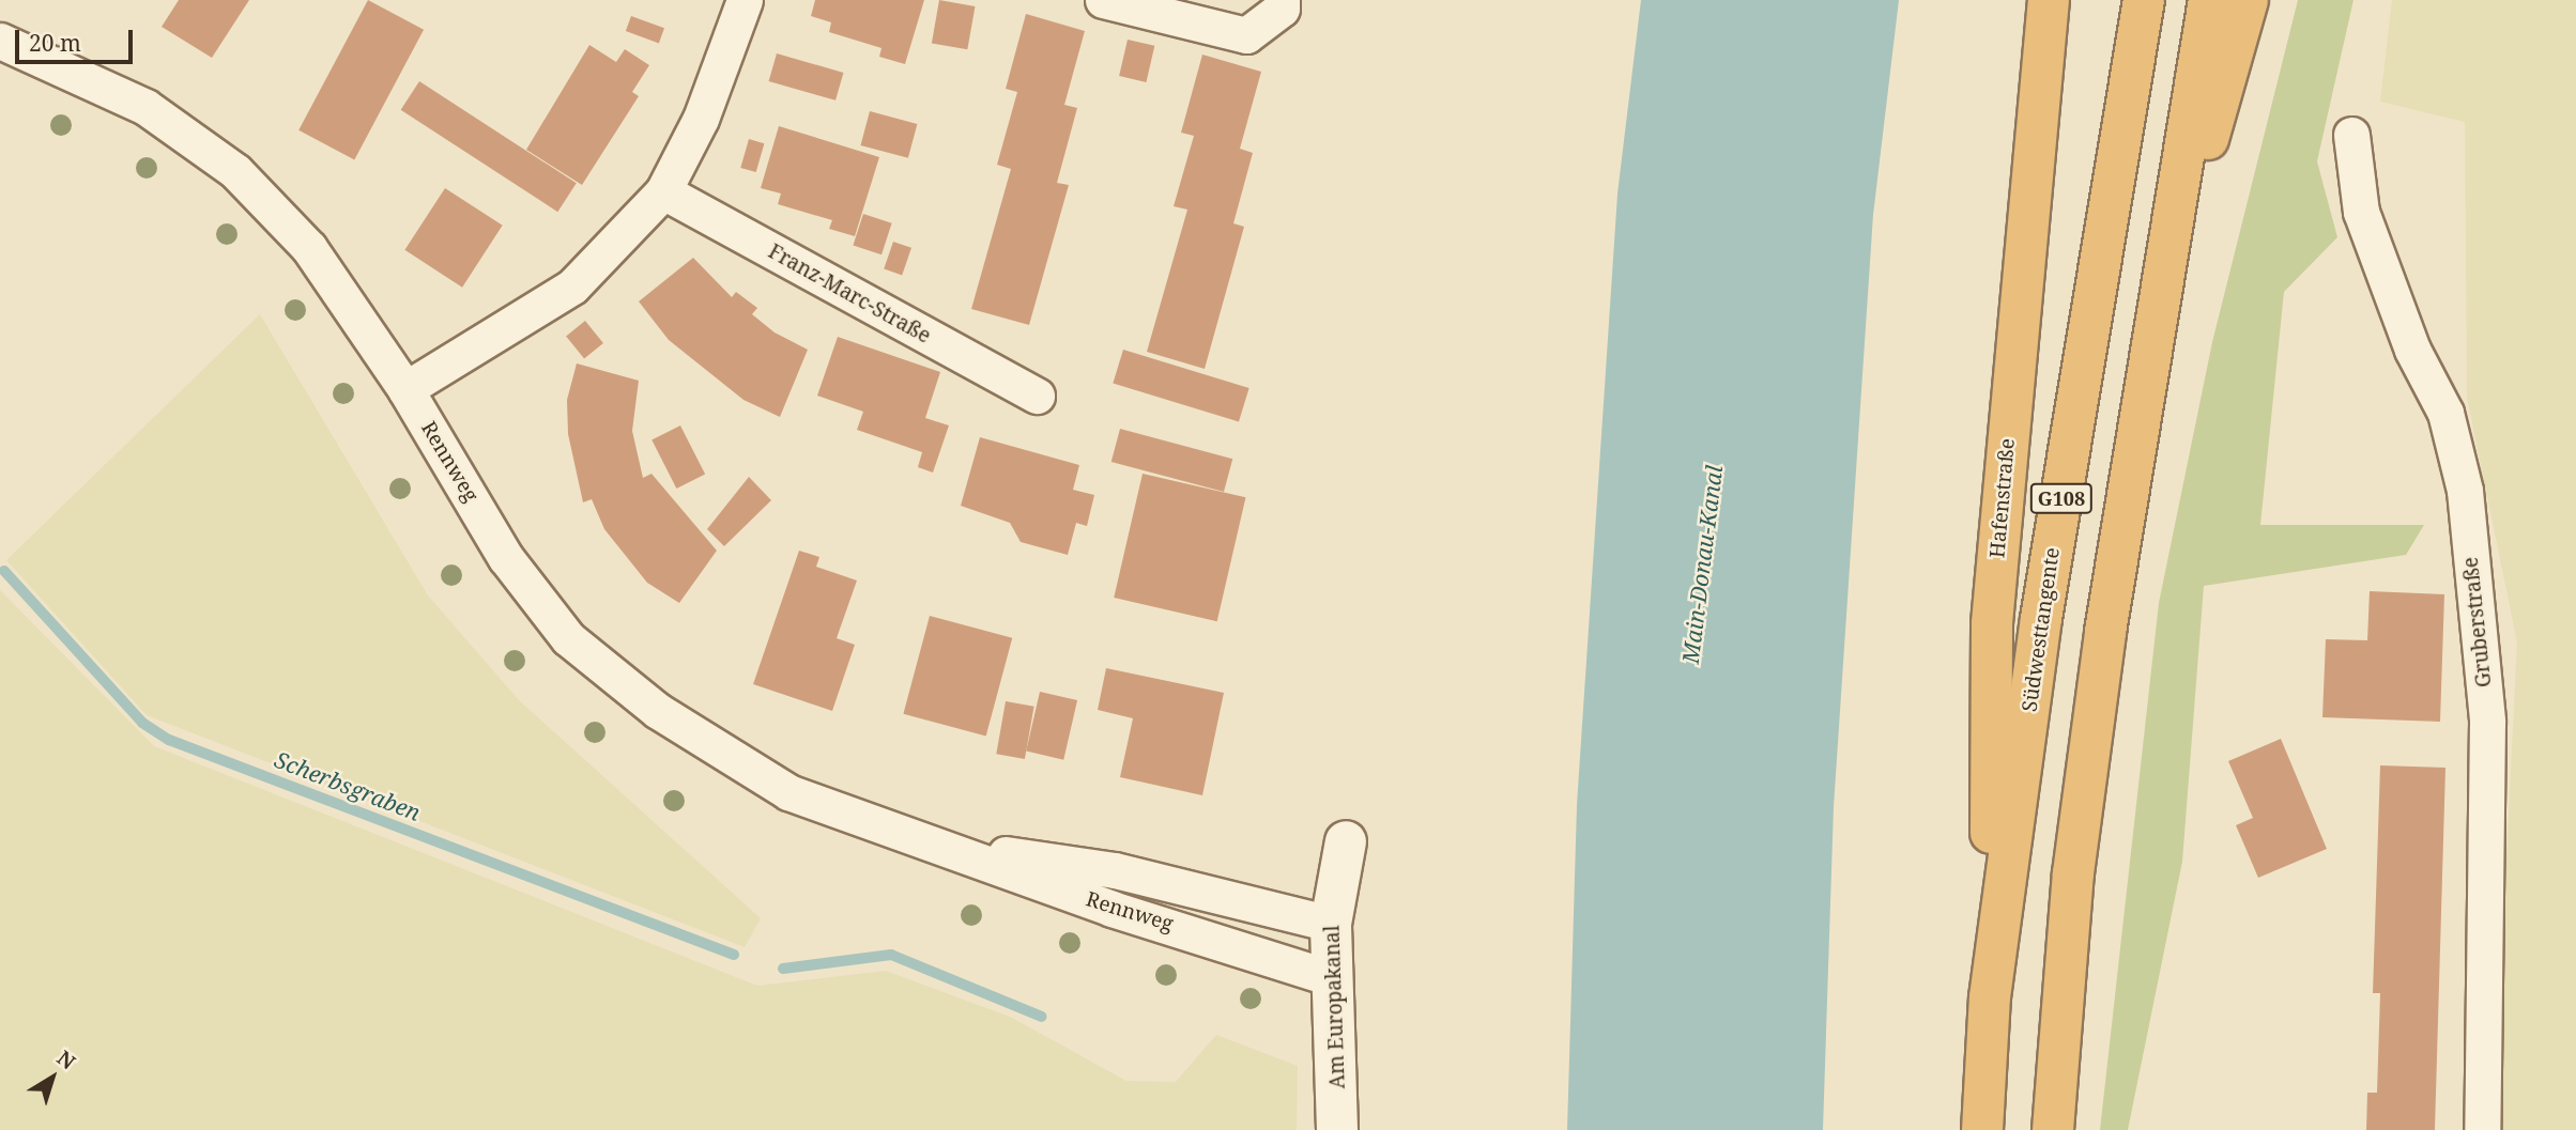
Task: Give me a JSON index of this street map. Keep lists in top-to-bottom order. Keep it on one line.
{"streets":{"highway":["Hafenstraße","G108","Südwesttangente"],"street":["Franz-Marc-Straße","Rennweg","Gruberstraße","Am Europakanal"]},"crossings":[["Rennweg","Am Europakanal"],["Hafenstraße","Südwesttangente"]],"water":["Main-Donau-Kanal","Scherbsgraben"],"scale_bar":"20 m","north":"top right"}
